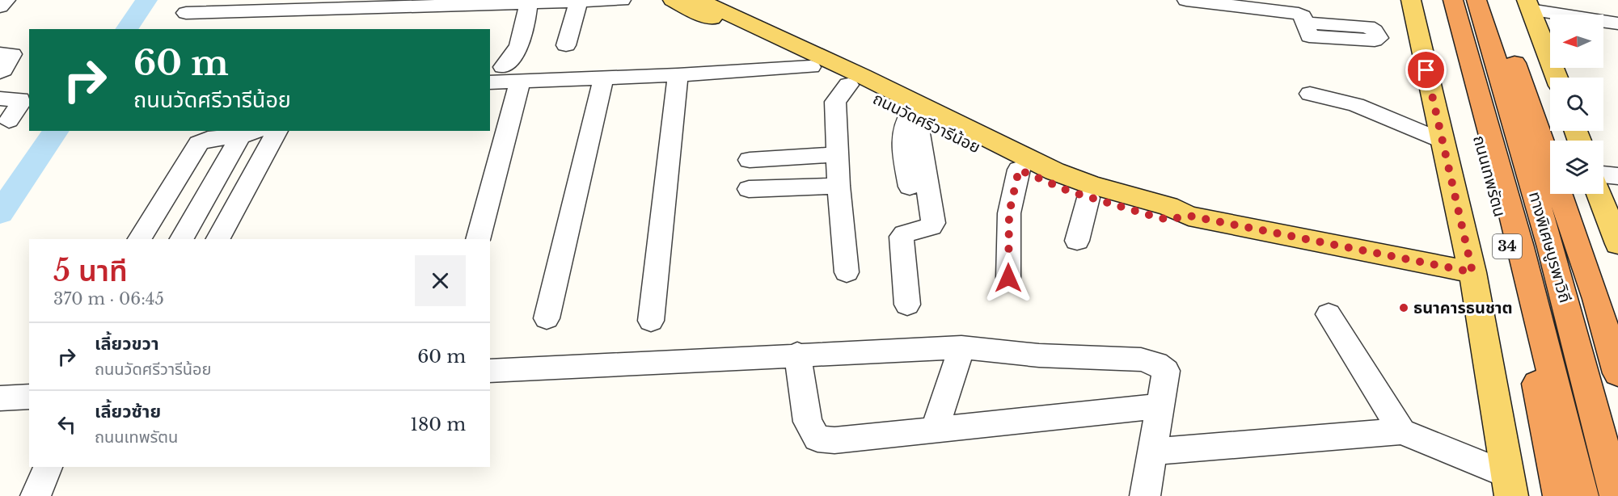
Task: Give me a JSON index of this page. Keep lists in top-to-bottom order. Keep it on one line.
{"streets":{"highway":["ถนนเทพรัตน","34","ทางพิเศษบูรพาวิถี"],"main road":["ถนนวัดศรีวารีน้อย"]},"crossings":[["ถนนวัดศรีวารีน้อย","34"]],"places":["ธนาคารธนชาต"],"north":"left","page":{"turn":["60 m","ถนนวัดศรีวารีน้อย"],"heading":["5 นาที","370 m · 06:45"],"list":[{"name":"เลี้ยวขวา","note":"ถนนวัดศรีวารีน้อย","value":"60 m"},{"name":"เลี้ยวซ้าย","note":"ถนนเทพรัตน","value":"180 m"}]}}
